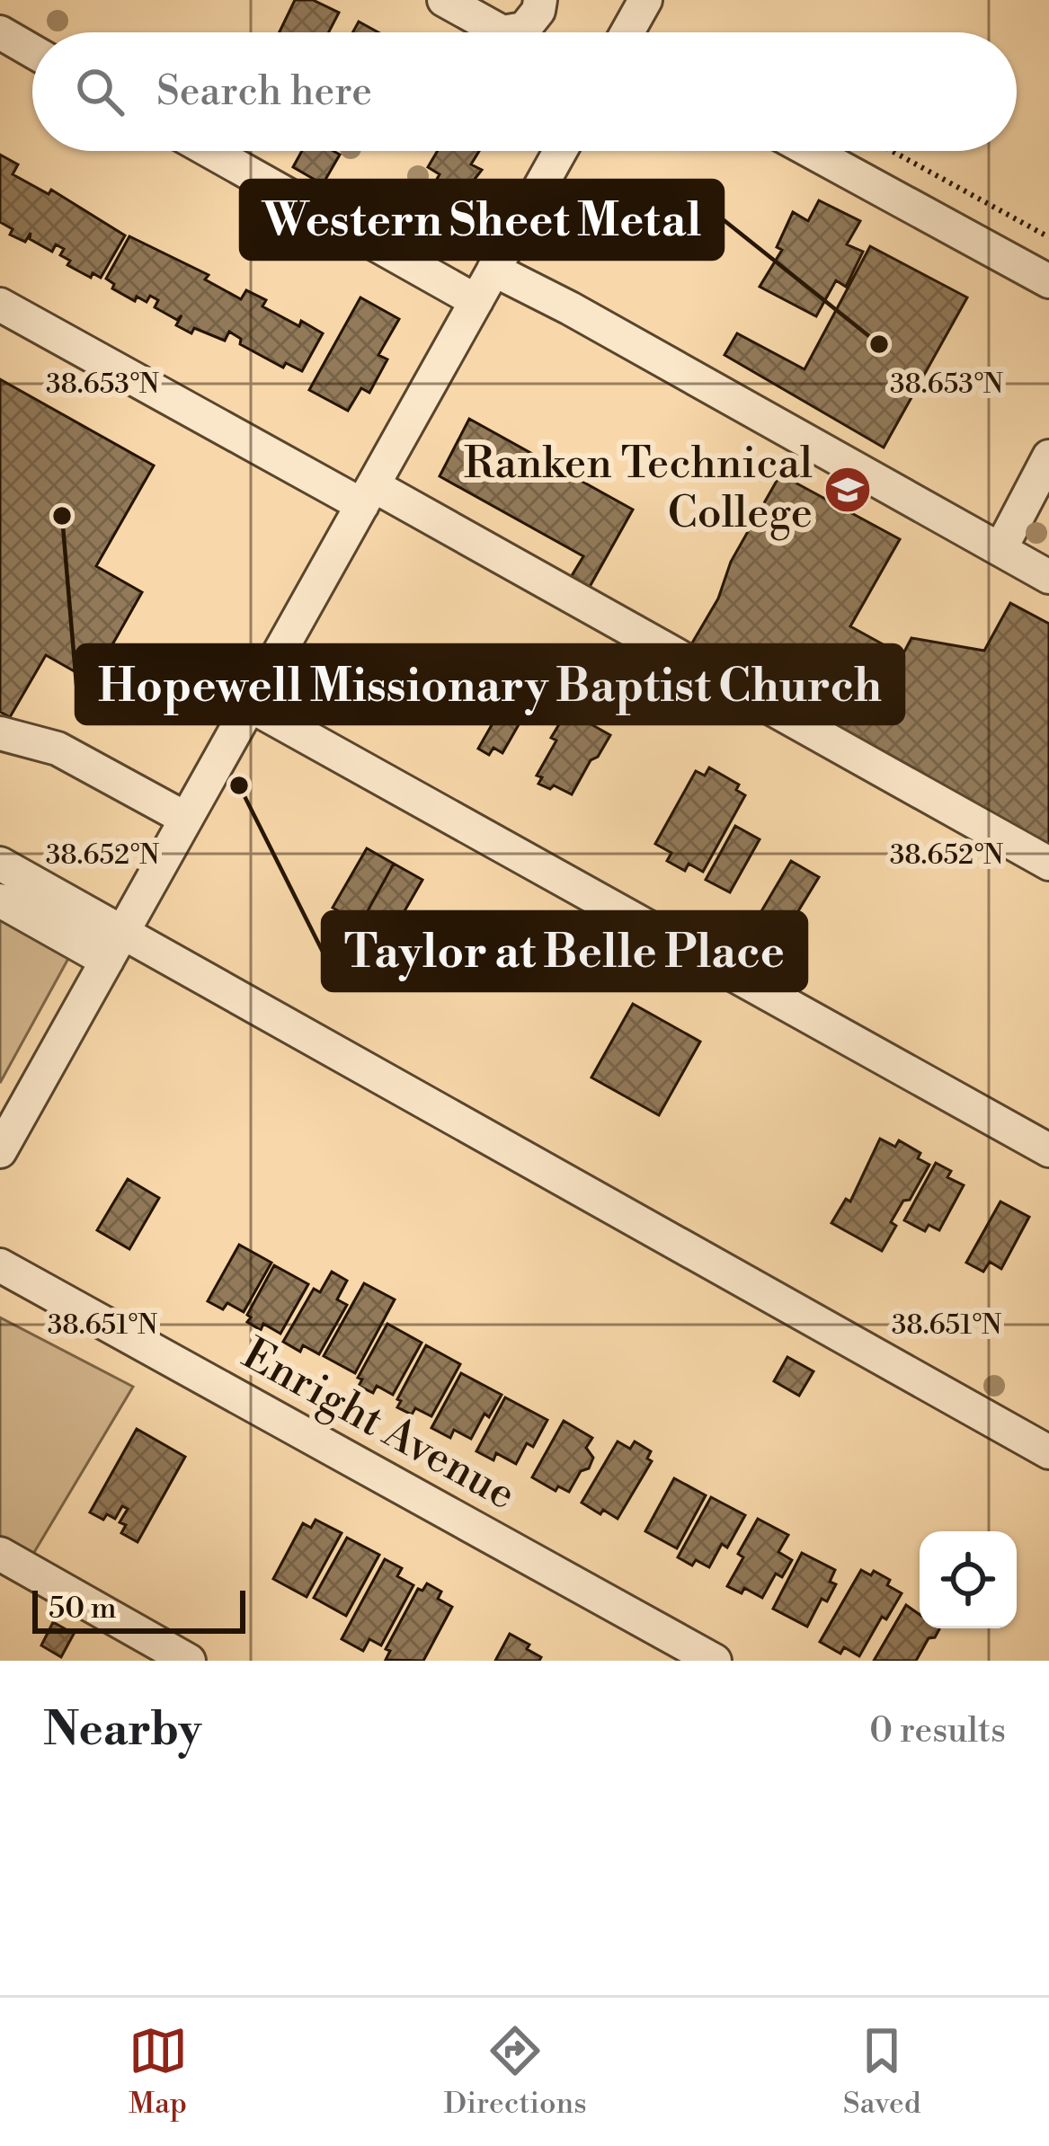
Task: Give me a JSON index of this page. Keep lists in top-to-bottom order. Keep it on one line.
{"streets":{"street":["Enright Avenue"]},"places":{"other":["Western Sheet Metal","Hopewell Missionary Baptist Church","Taylor at Belle Place"],"school or university":["Ranken Technical College"]},"scale_bar":"50 m","page":{"search":"Search here","scale":"50 m","heading":["Nearby","0 results"],"nav":["Map","Directions","Saved"]},"coordinates":["38.653°N","38.652°N","38.651°N"]}
